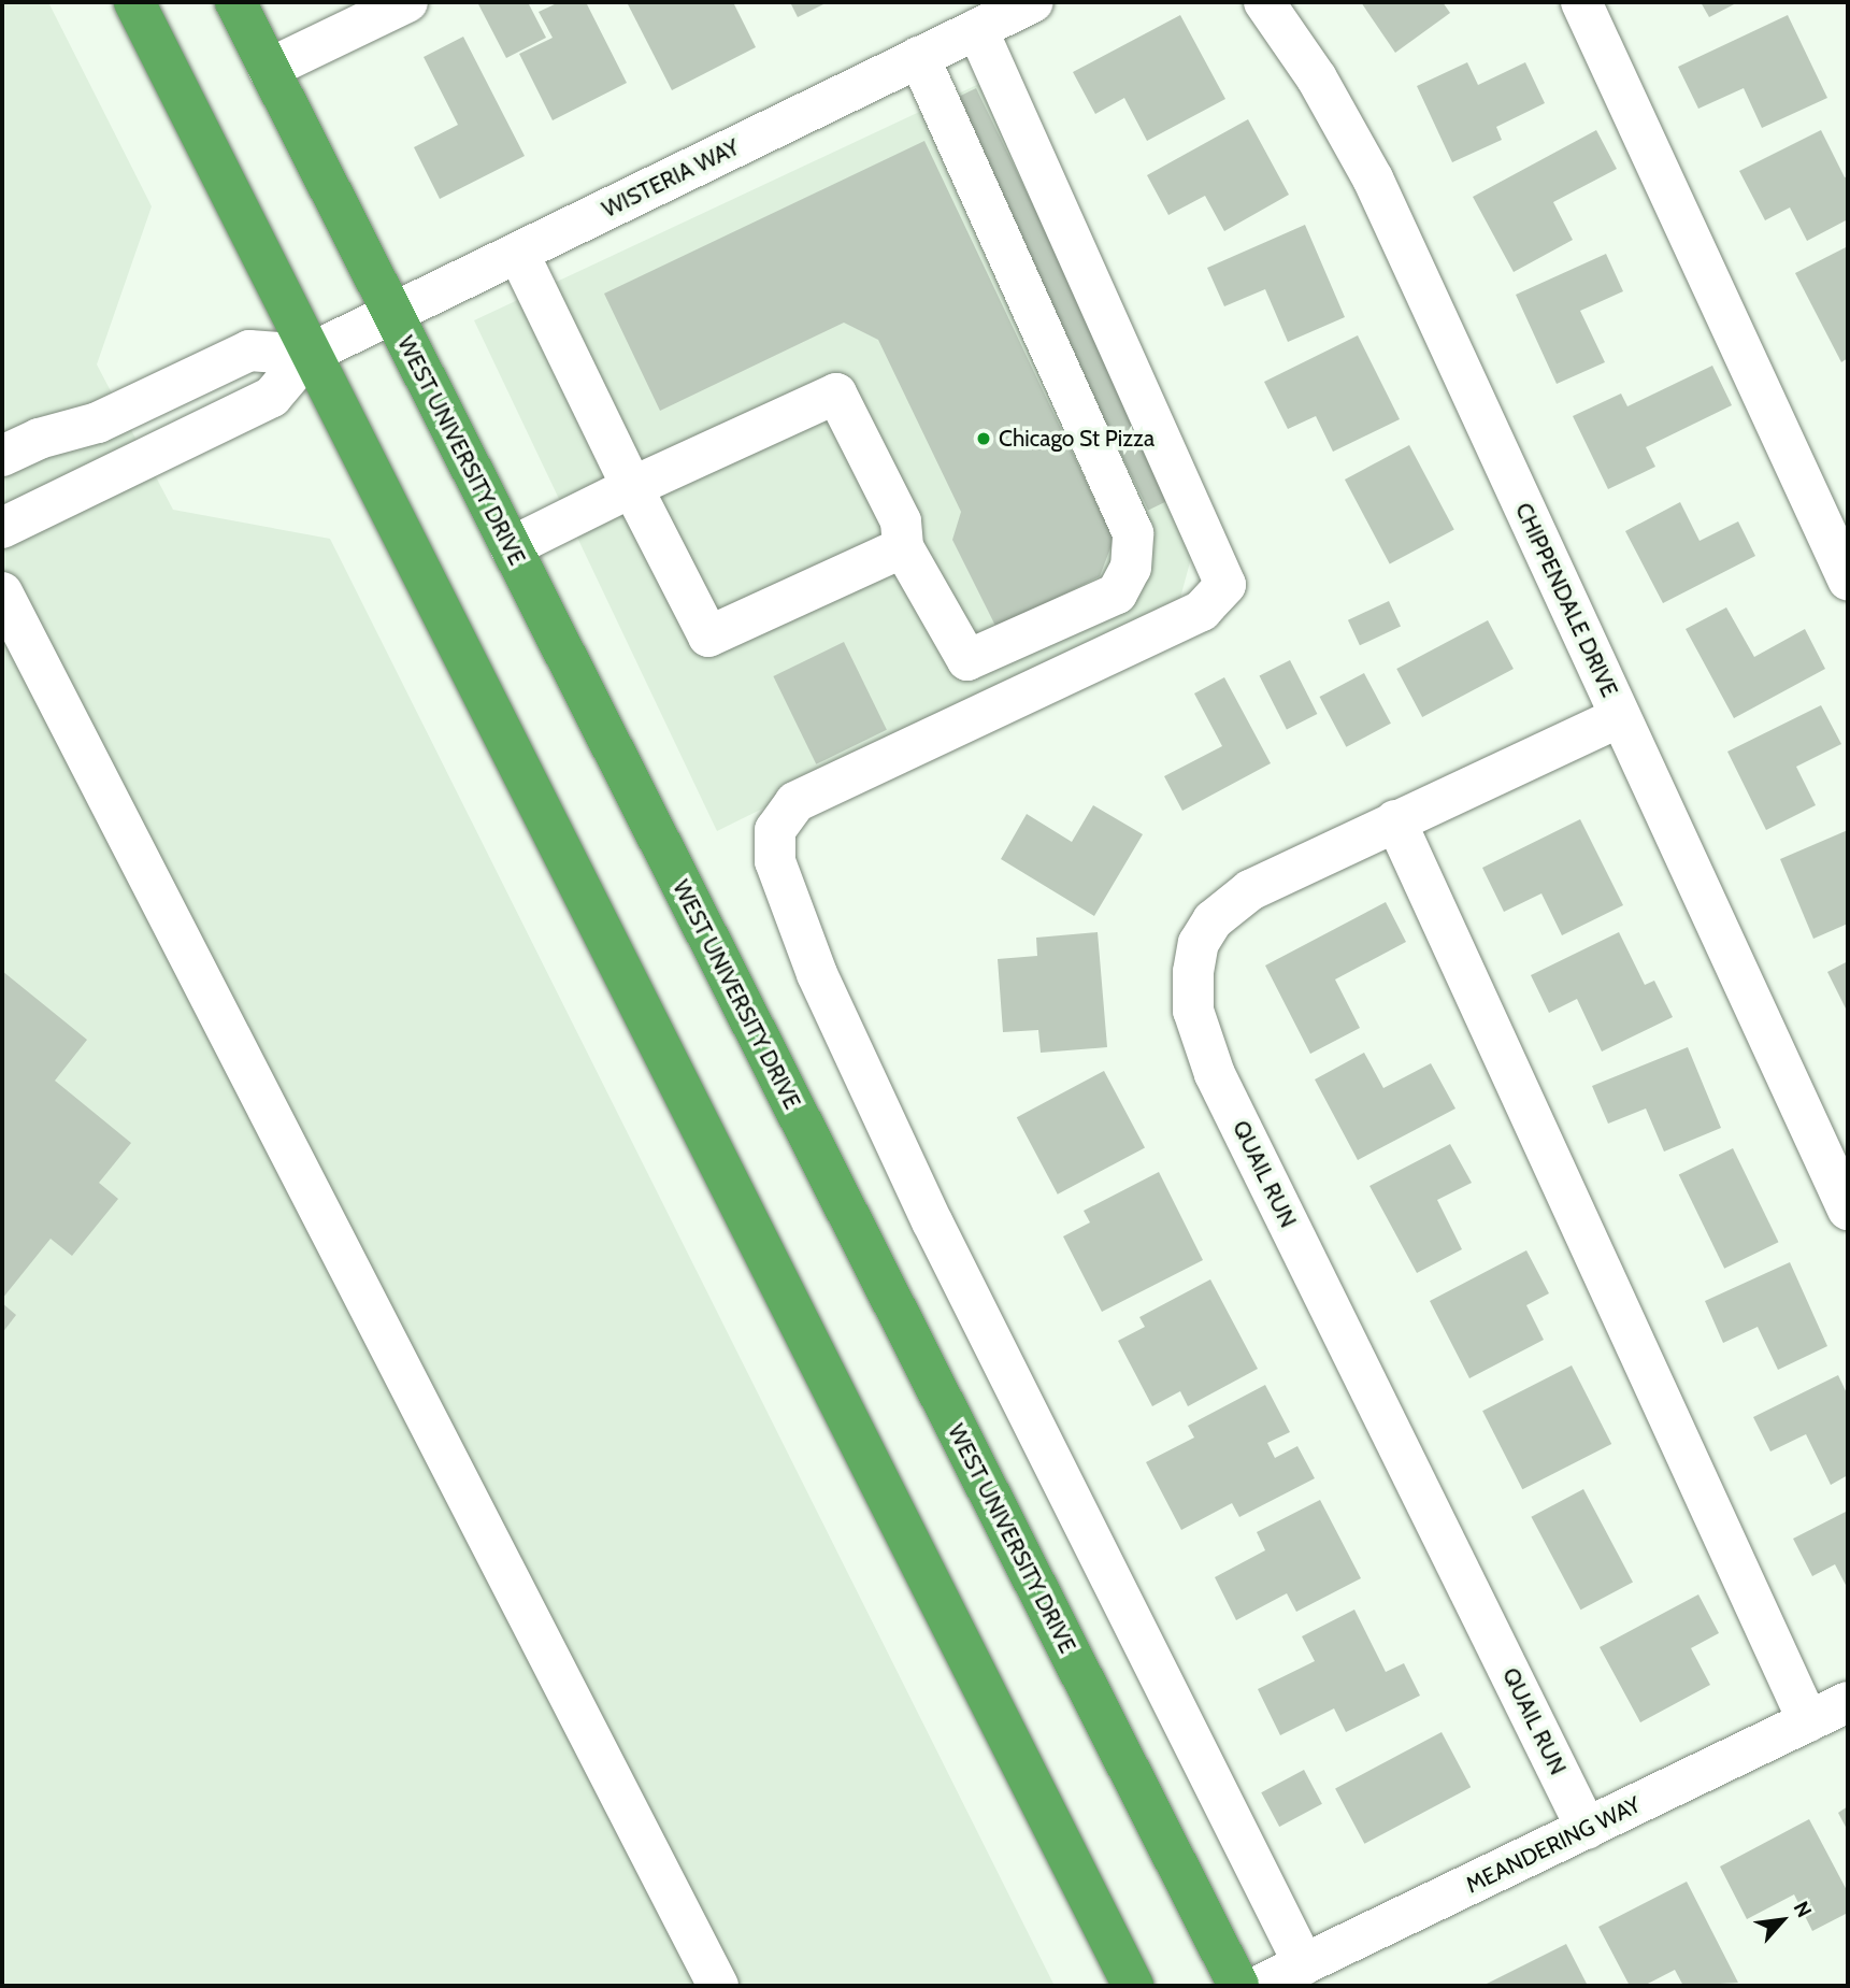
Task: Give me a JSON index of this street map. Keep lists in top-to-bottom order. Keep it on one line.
{"streets":{"highway":["WEST UNIVERSITY DRIVE"],"street":["WISTERIA WAY","CHIPPENDALE DRIVE","QUAIL RUN","MEANDERING WAY"]},"crossings":[["WISTERIA WAY","WEST UNIVERSITY DRIVE"],["CHIPPENDALE DRIVE","QUAIL RUN"],["QUAIL RUN","MEANDERING WAY"]],"places":["Chicago St Pizza"],"north":"top right"}
